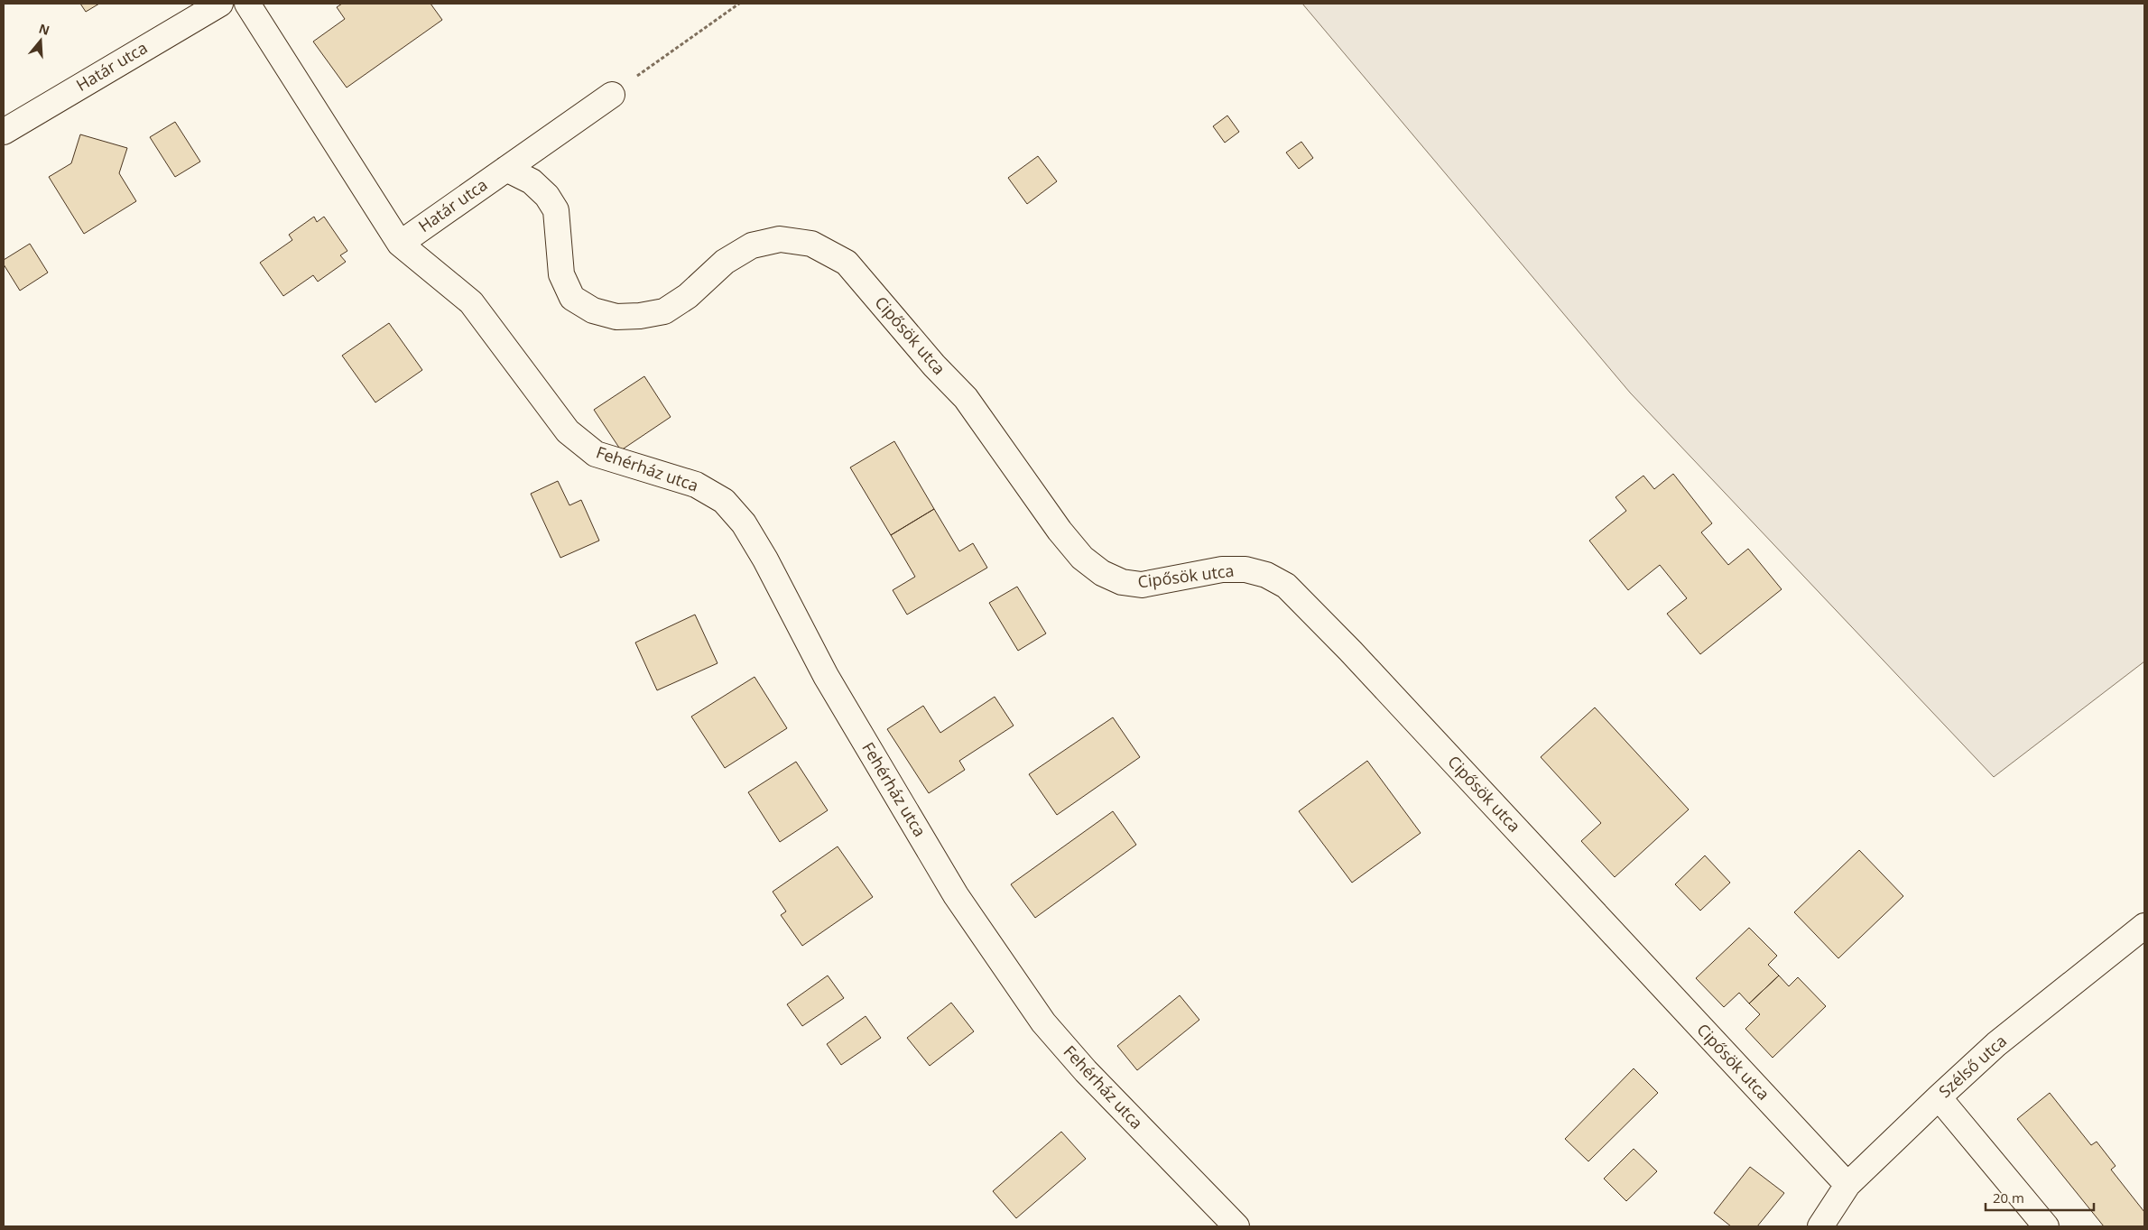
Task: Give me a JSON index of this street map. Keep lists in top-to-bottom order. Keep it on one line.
{"streets":{"street":["Határ utca","Cipősök utca","Fehérház utca","Szélső utca"]},"crossings":[["Határ utca","Cipősök utca"],["Határ utca","Fehérház utca"],["Cipősök utca","Szélső utca"]],"scale_bar":"20 m","north":"top"}
